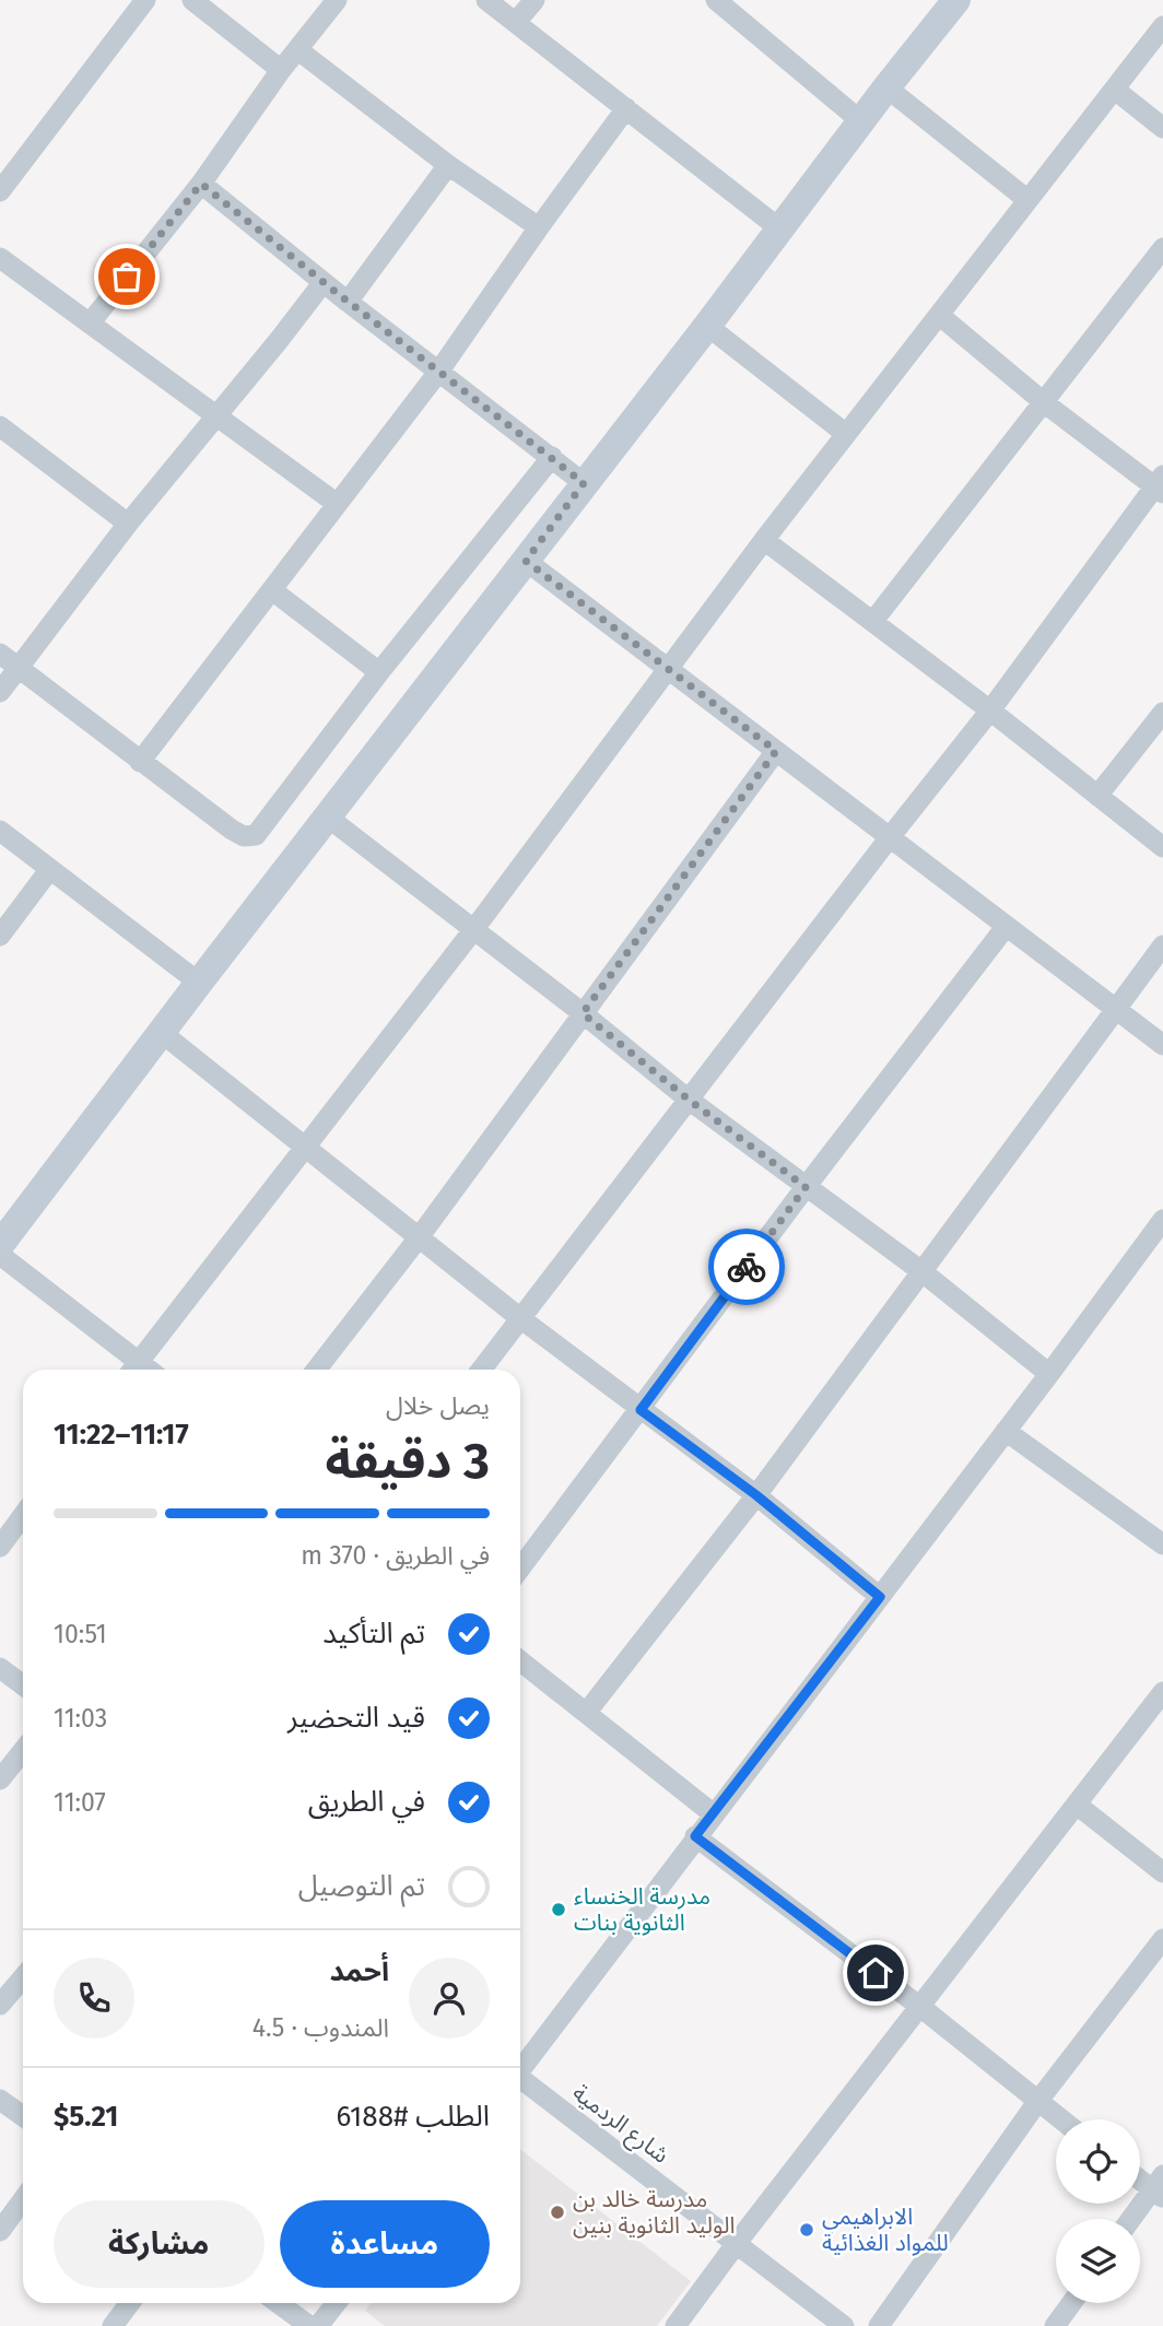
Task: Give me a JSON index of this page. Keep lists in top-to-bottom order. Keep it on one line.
{"streets":{"street":["شارع الردمية"]},"places":["مدرسة الخنساء الثانوية بنات","مدرسة خالد بن الوليد الثانوية بنين","الابراهيمي للمواد الغذائية"],"page":{"heading":["3 دقيقة","يصل خلال","11:17–11:22"],"panel":["أحمد","المندوب · 4.5","الطلب #6188","$5.21"],"bar":"في الطريق · 370 m","list":[["تم التأكيد","10:51"],["قيد التحضير","11:03"],["في الطريق","11:07"],"تم التوصيل"],"buttons":["مساعدة","مشاركة"]}}
